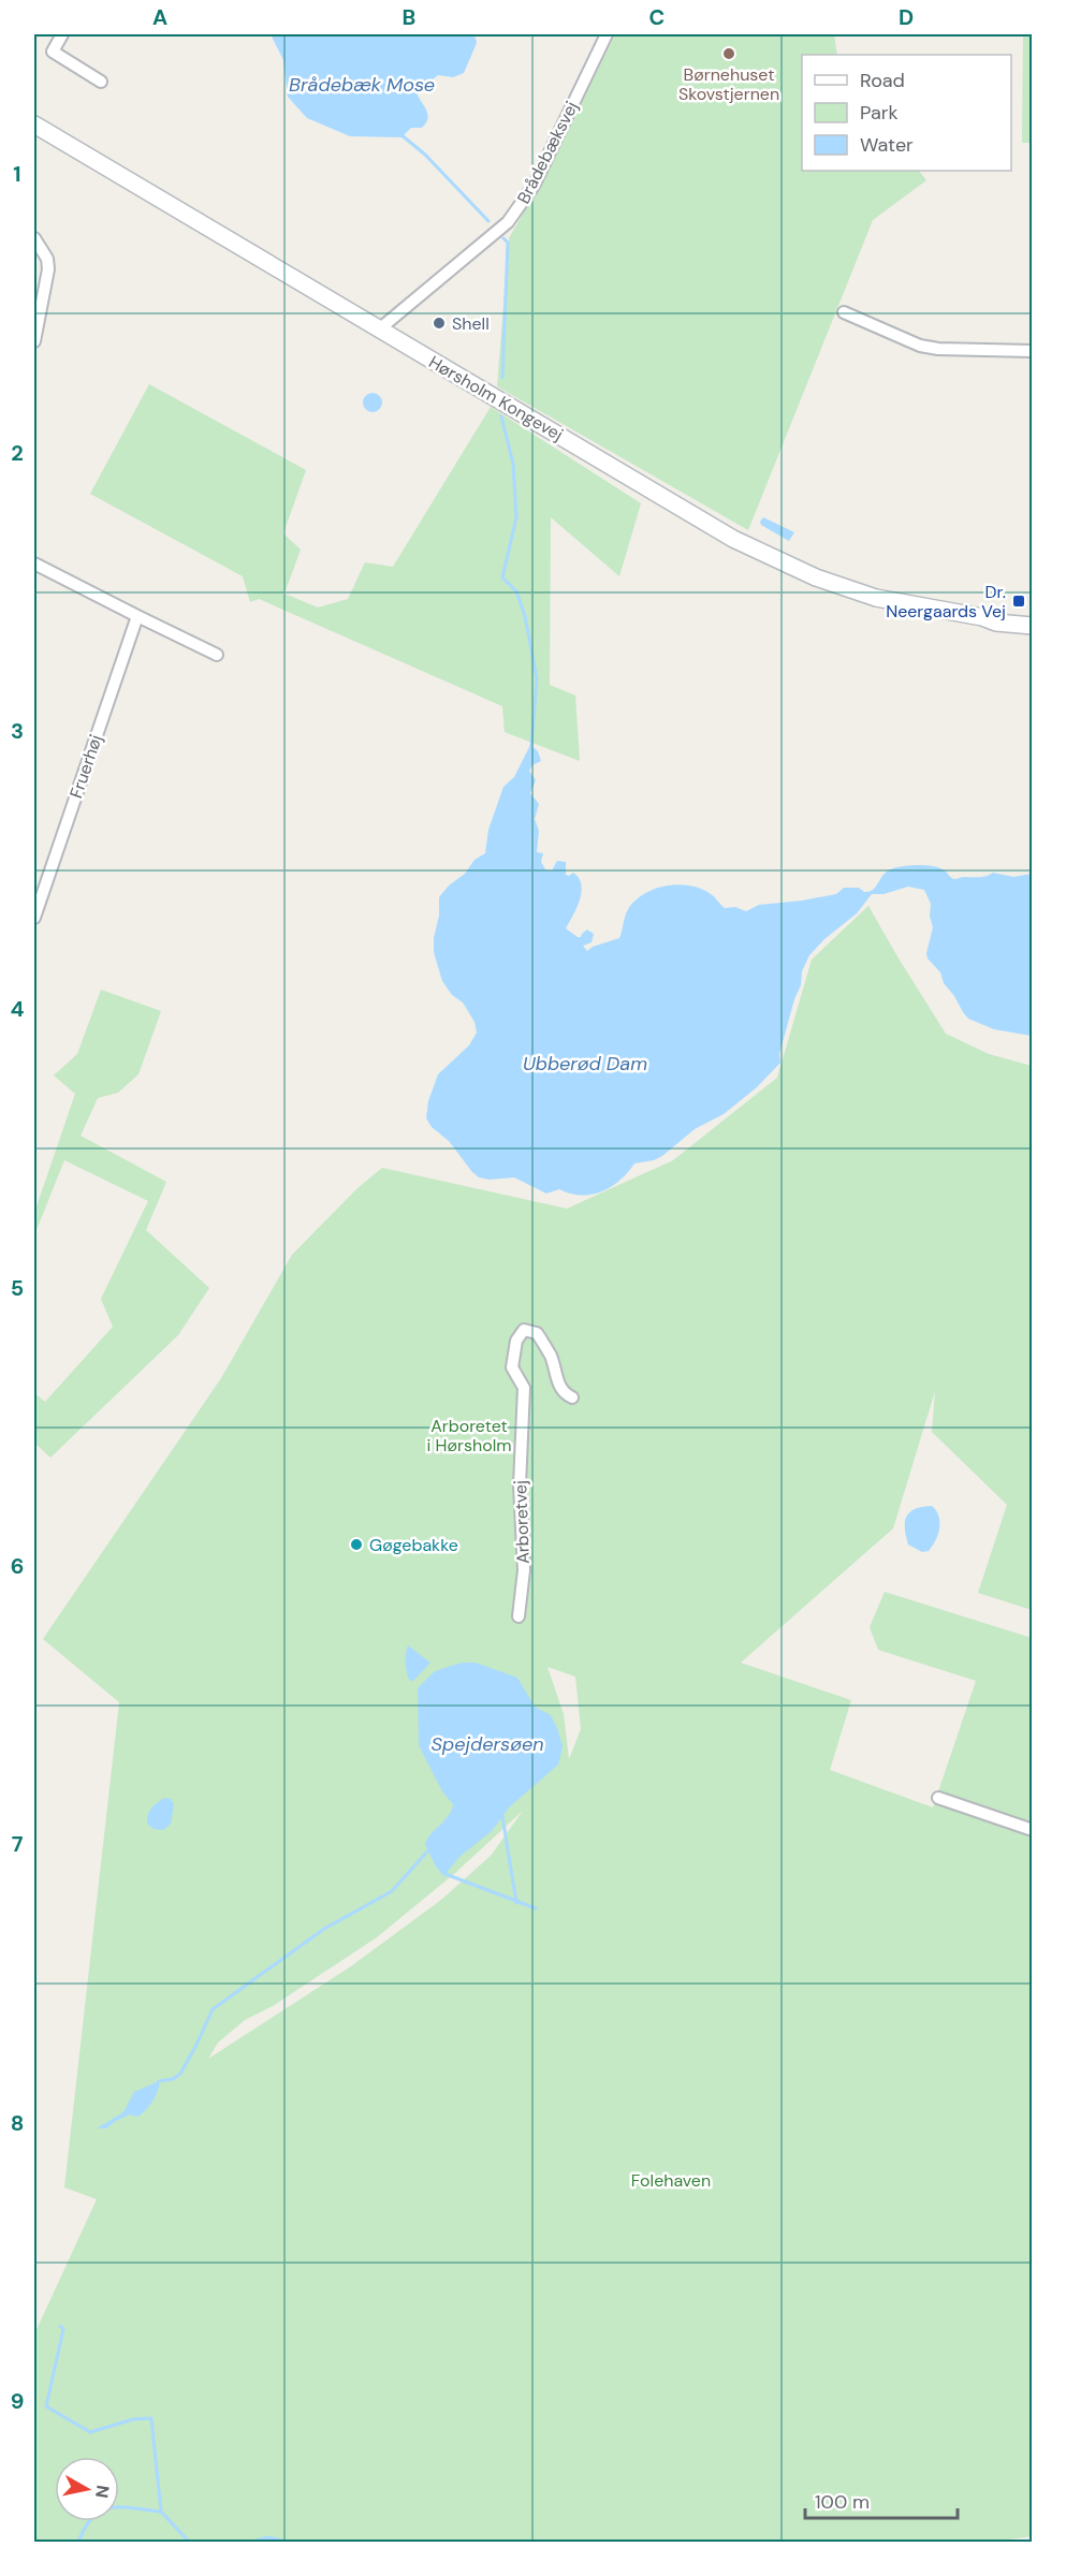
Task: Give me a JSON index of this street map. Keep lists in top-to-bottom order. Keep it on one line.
{"streets":{"main road":["Hørsholm Kongevej"],"street":["Brådebæksvej","Fruerhøj","Arboretvej"]},"crossings":[["Brådebæksvej","Hørsholm Kongevej"]],"water":["Brådebæk Mose","Ubberød Dam","Spejdersøen"],"parks":["Arboretet i Hørsholm","Folehaven"],"places":{"other":["Børnehuset Skovstjernen","Shell","Gøgebakke"],"transit":["Dr. Neergaards Vej"]},"legend":["Road","Park","Water"],"scale_bar":"100 m","north":"right","grid":{"columns":["A","B","C","D"],"rows":["1","2","3","4","5","6","7","8","9"]}}
